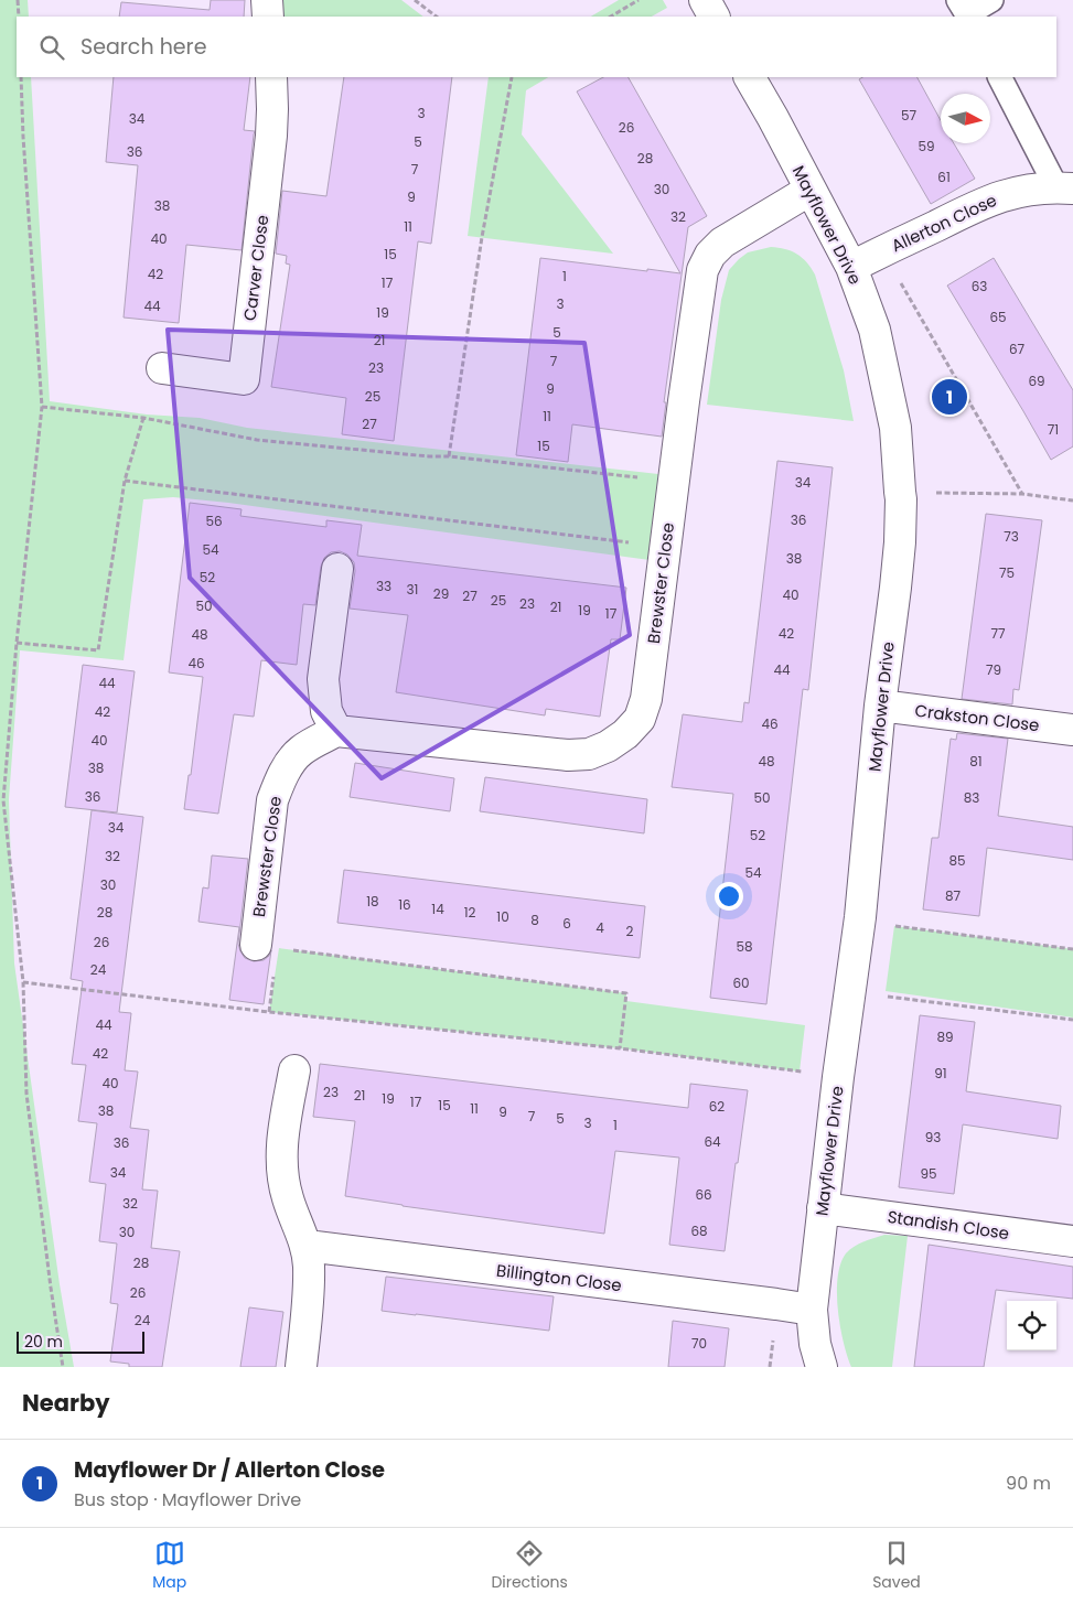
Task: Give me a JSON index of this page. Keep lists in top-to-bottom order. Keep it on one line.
{"streets":{"street":["Allerton Close","Mayflower Drive","Carver Close","Brewster Close","Crakston Close","Standish Close","Billington Close"]},"crossings":[["Allerton Close","Mayflower Drive"],["Mayflower Drive","Brewster Close"],["Mayflower Drive","Crakston Close"],["Mayflower Drive","Standish Close"],["Mayflower Drive","Billington Close"]],"house_numbers":["3","57","34","26","5","59","36","28","7","61","30","9","38","32","11","40","15","42","1","17","63","3","44","19","65","5","21","67","7","23","69","9","25","11","27","71","15","34","36","56","73","54","38","75","52","33","31","29","40","27","25","23","50","21","19","17","42","77","48","46","44","79","44","42","46","40","48","81","38","36","50","83","34","52","32","85","54","30","87","18","16","14","28","12","10","8","6","4","2","26","58","24","60","44","89","42","91","40","23","21","19","17","15","62","11","38","9","7","5","3","1","93","64","36","34","95","66","32","68","30","28","26","24","70"],"scale_bar":"20 m","north":"right","page":{"search":"Search here","pins":"1","scale":"20 m","heading":"Nearby","list":[{"mark":"1","name":"Mayflower Dr / Allerton Close","note":"Bus stop · Mayflower Drive","value":"90 m"}],"nav":["Map","Directions","Saved"]}}
